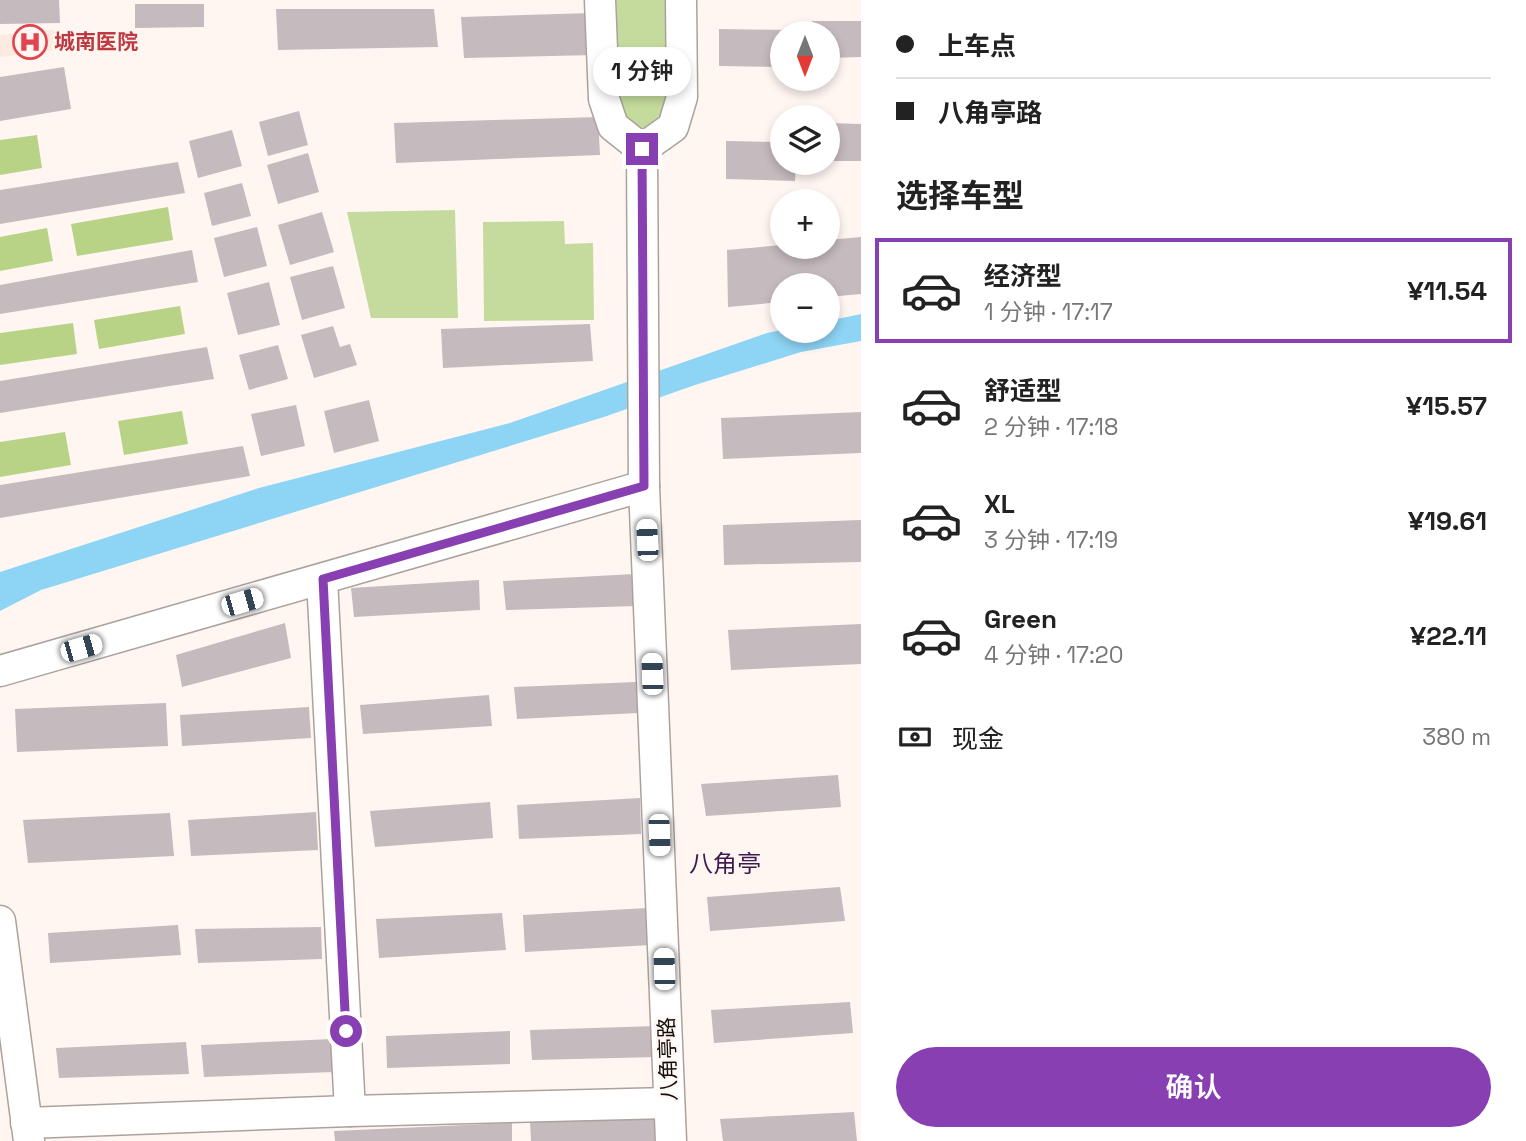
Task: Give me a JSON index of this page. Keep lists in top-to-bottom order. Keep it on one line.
{"streets":{"street":["八角亭路"]},"districts":["八角亭"],"places":{"hospital":["城南医院"]},"north":"bottom","page":{"banner":["上车点","八角亭路"],"map_buttons":["+","−"],"bubble":"1 分钟","heading":"选择车型","list":[{"name":"经济型","note":"1 分钟 · 17:17","value":"¥11.54"},{"name":"舒适型","note":"2 分钟 · 17:18","value":"¥15.57"},{"name":"XL","note":"3 分钟 · 17:19","value":"¥19.61"},{"name":"Green","note":"4 分钟 · 17:20","value":"¥22.11"}],"pay":["现金","380 m"],"buttons":"确认"}}
